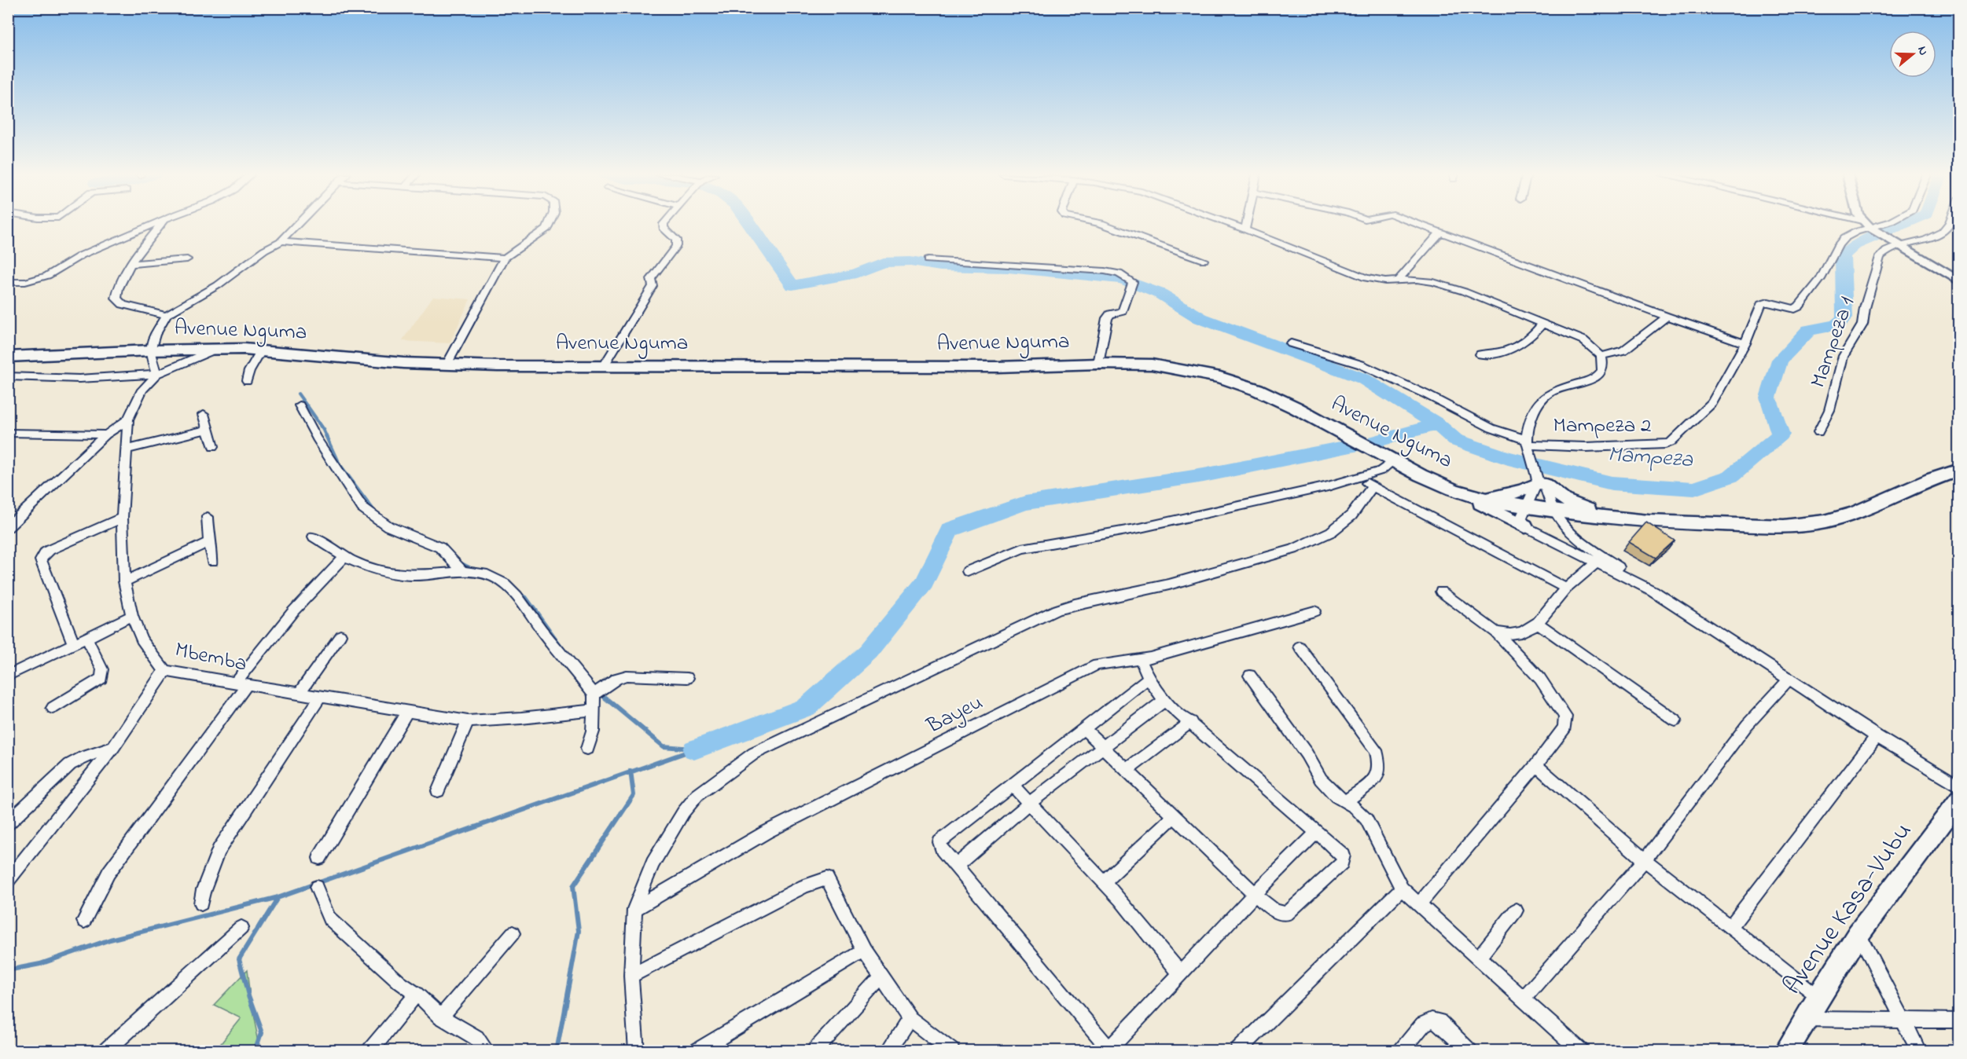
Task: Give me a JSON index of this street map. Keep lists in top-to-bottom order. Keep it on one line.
{"streets":{"main road":["Avenue Nguma","Avenue Kasa-Vubu"],"street":["Mampeza 1","Mampeza 2","Mbemba","Bayeu"]},"crossings":[["Avenue Nguma","Mbemba"]],"water":["Mampeza"],"north":"right"}
